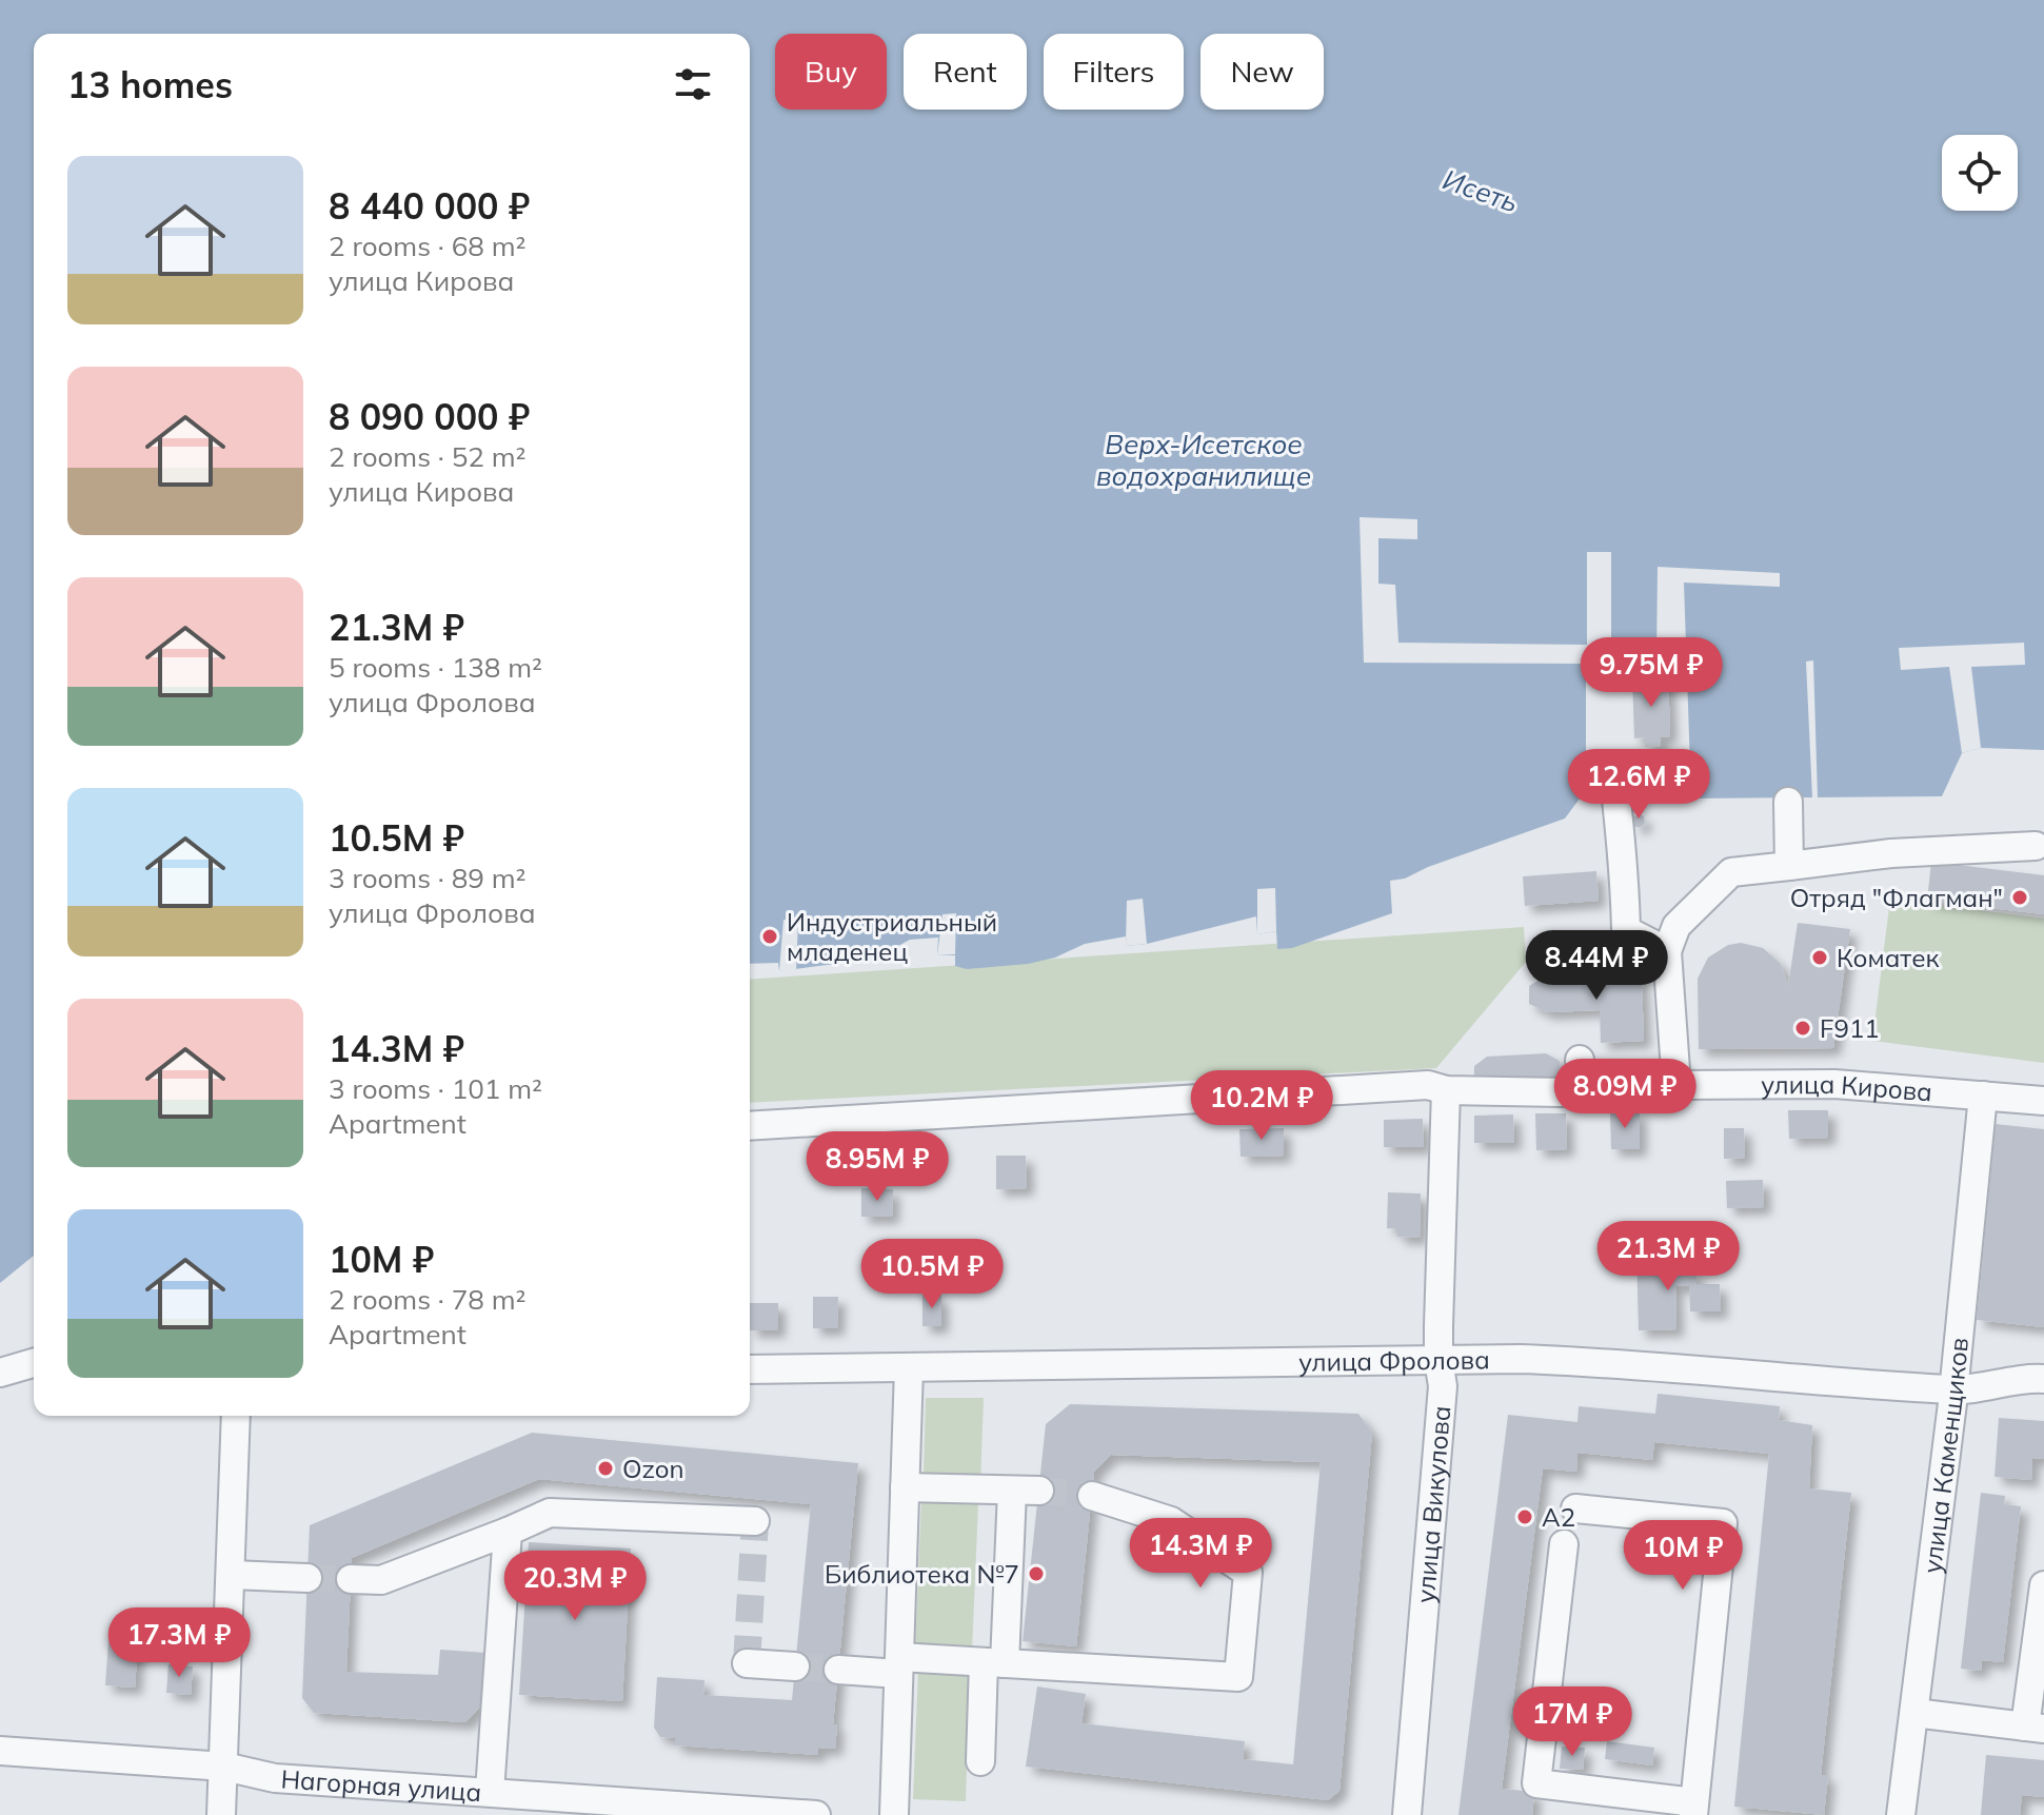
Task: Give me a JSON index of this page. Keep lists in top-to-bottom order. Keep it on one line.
{"streets":{"street":["улица Кирова","улица Фролова","улица Каменщиков","улица Викулова","Нагорная улица"]},"crossings":[["улица Кирова","улица Каменщиков"],["улица Кирова","улица Викулова"],["улица Фролова","улица Каменщиков"],["улица Фролова","улица Викулова"]],"water":["Исеть","Верх-Исетское водохранилище"],"places":["Отряд \"Флагман\"","Индустриальный младенец","Коматек","F911","Ozon","А2","Библиотека №7"],"page":{"chip":["Buy","Rent","Filters","New"],"heading":"13 homes","list":[{"name":"8 440 000 ₽","note":"2 rooms · 68 m² · улица Кирова"},{"name":"8 090 000 ₽","note":"2 rooms · 52 m² · улица Кирова"},{"name":"21.3M ₽","note":"5 rooms · 138 m² · улица Фролова"},{"name":"10.5M ₽","note":"3 rooms · 89 m² · улица Фролова"},{"name":"14.3M ₽","note":"3 rooms · 101 m² · Apartment"},{"name":"10M ₽","note":"2 rooms · 78 m² · Apartment"}],"price":["9.75M ₽","12.6M ₽","8.44M ₽","8.09M ₽","10.2M ₽","8.95M ₽","21.3M ₽","10.5M ₽","14.3M ₽","10M ₽","20.3M ₽","17.3M ₽","17M ₽"]}}
